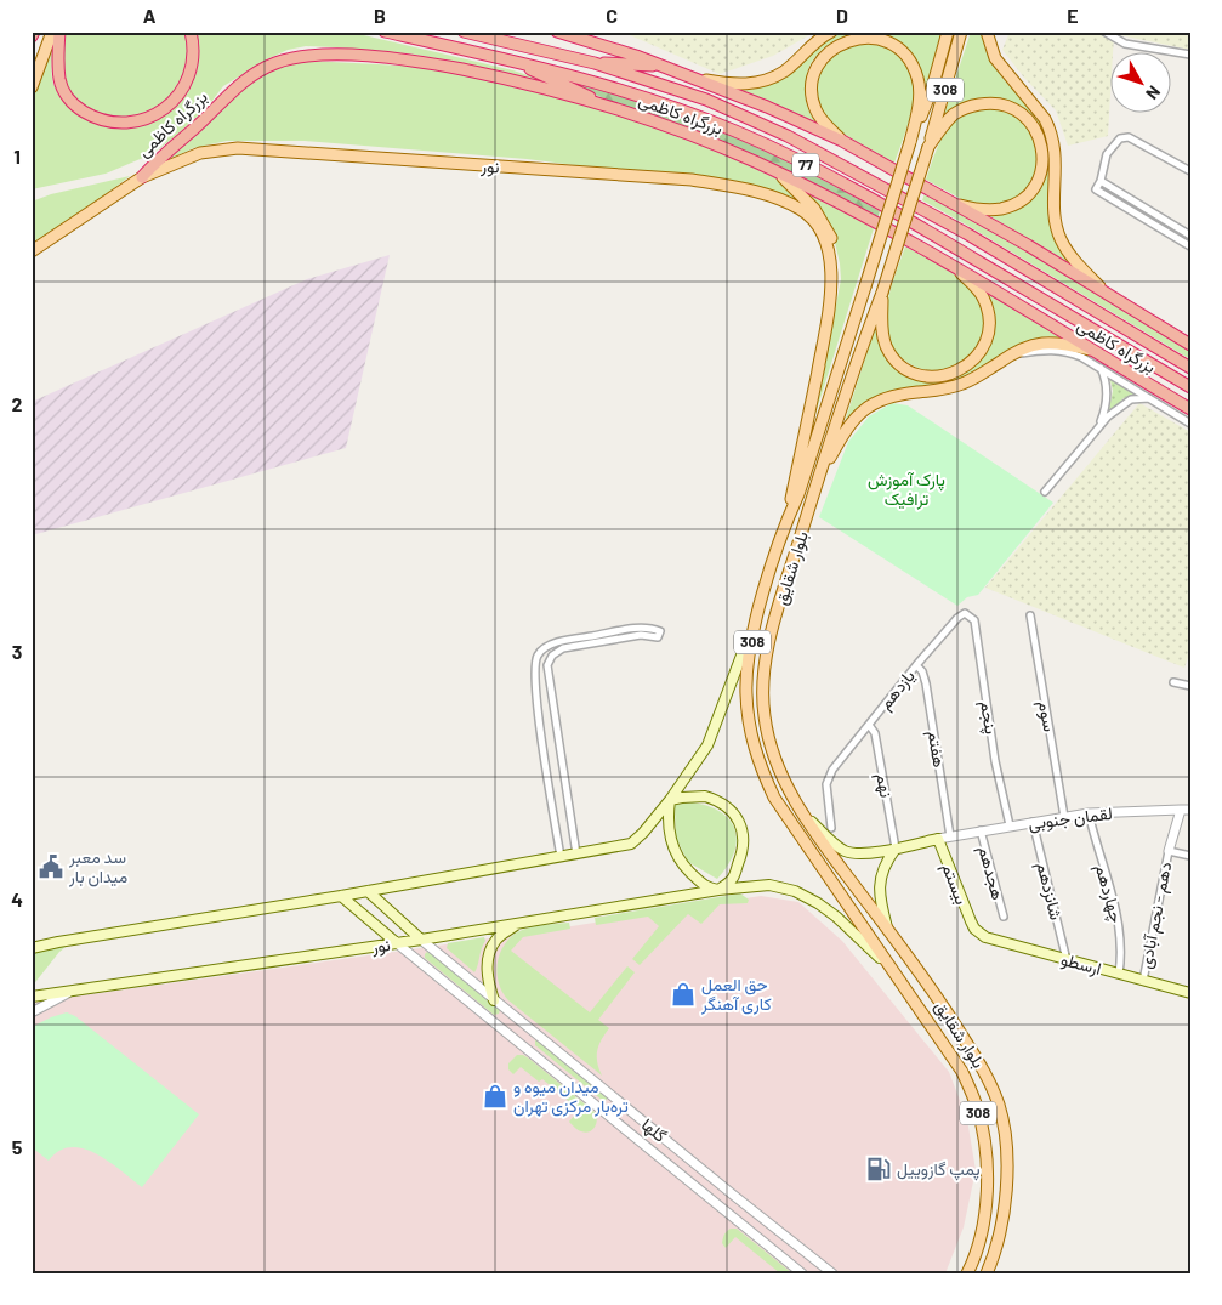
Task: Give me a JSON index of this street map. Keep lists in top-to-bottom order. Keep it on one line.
{"streets":{"highway":["بزرگراه کاظمی","77"],"main road":["308","نور","بلوار شقایق","لقمان جنوبی","بیستم","ارسطو"],"street":["یازدهم","سوم","پنجم","هفتم","نهم","هجدهم","شانزدهم","چهاردهم","دهم - نجم آبادی","گلها"]},"crossings":[["بزرگراه کاظمی","نور"],["نور","بلوار شقایق"],["نور","گلها"],["بلوار شقایق","لقمان جنوبی"],["یازدهم","پنجم"],["یازدهم","هفتم"],["یازدهم","نهم"],["سوم","لقمان جنوبی"],["پنجم","لقمان جنوبی"],["هفتم","لقمان جنوبی"],["نهم","لقمان جنوبی"],["لقمان جنوبی","هجدهم"],["لقمان جنوبی","بیستم"],["لقمان جنوبی","شانزدهم"],["لقمان جنوبی","چهاردهم"],["لقمان جنوبی","دهم - نجم آبادی"],["بیستم","ارسطو"],["شانزدهم","ارسطو"],["چهاردهم","ارسطو"],["دهم - نجم آبادی","ارسطو"]],"parks":["پارک آموزش ترافیک"],"places":{"public building":["سد معبر میدان بار"],"shop":["حق العمل کاری آهنگر","میدان میوه و تره‌بار مرکزی تهران"],"fuel station":["پمپ گازوییل"]},"north":"bottom right","grid":{"columns":["A","B","C","D","E"],"rows":["1","2","3","4","5"]}}
